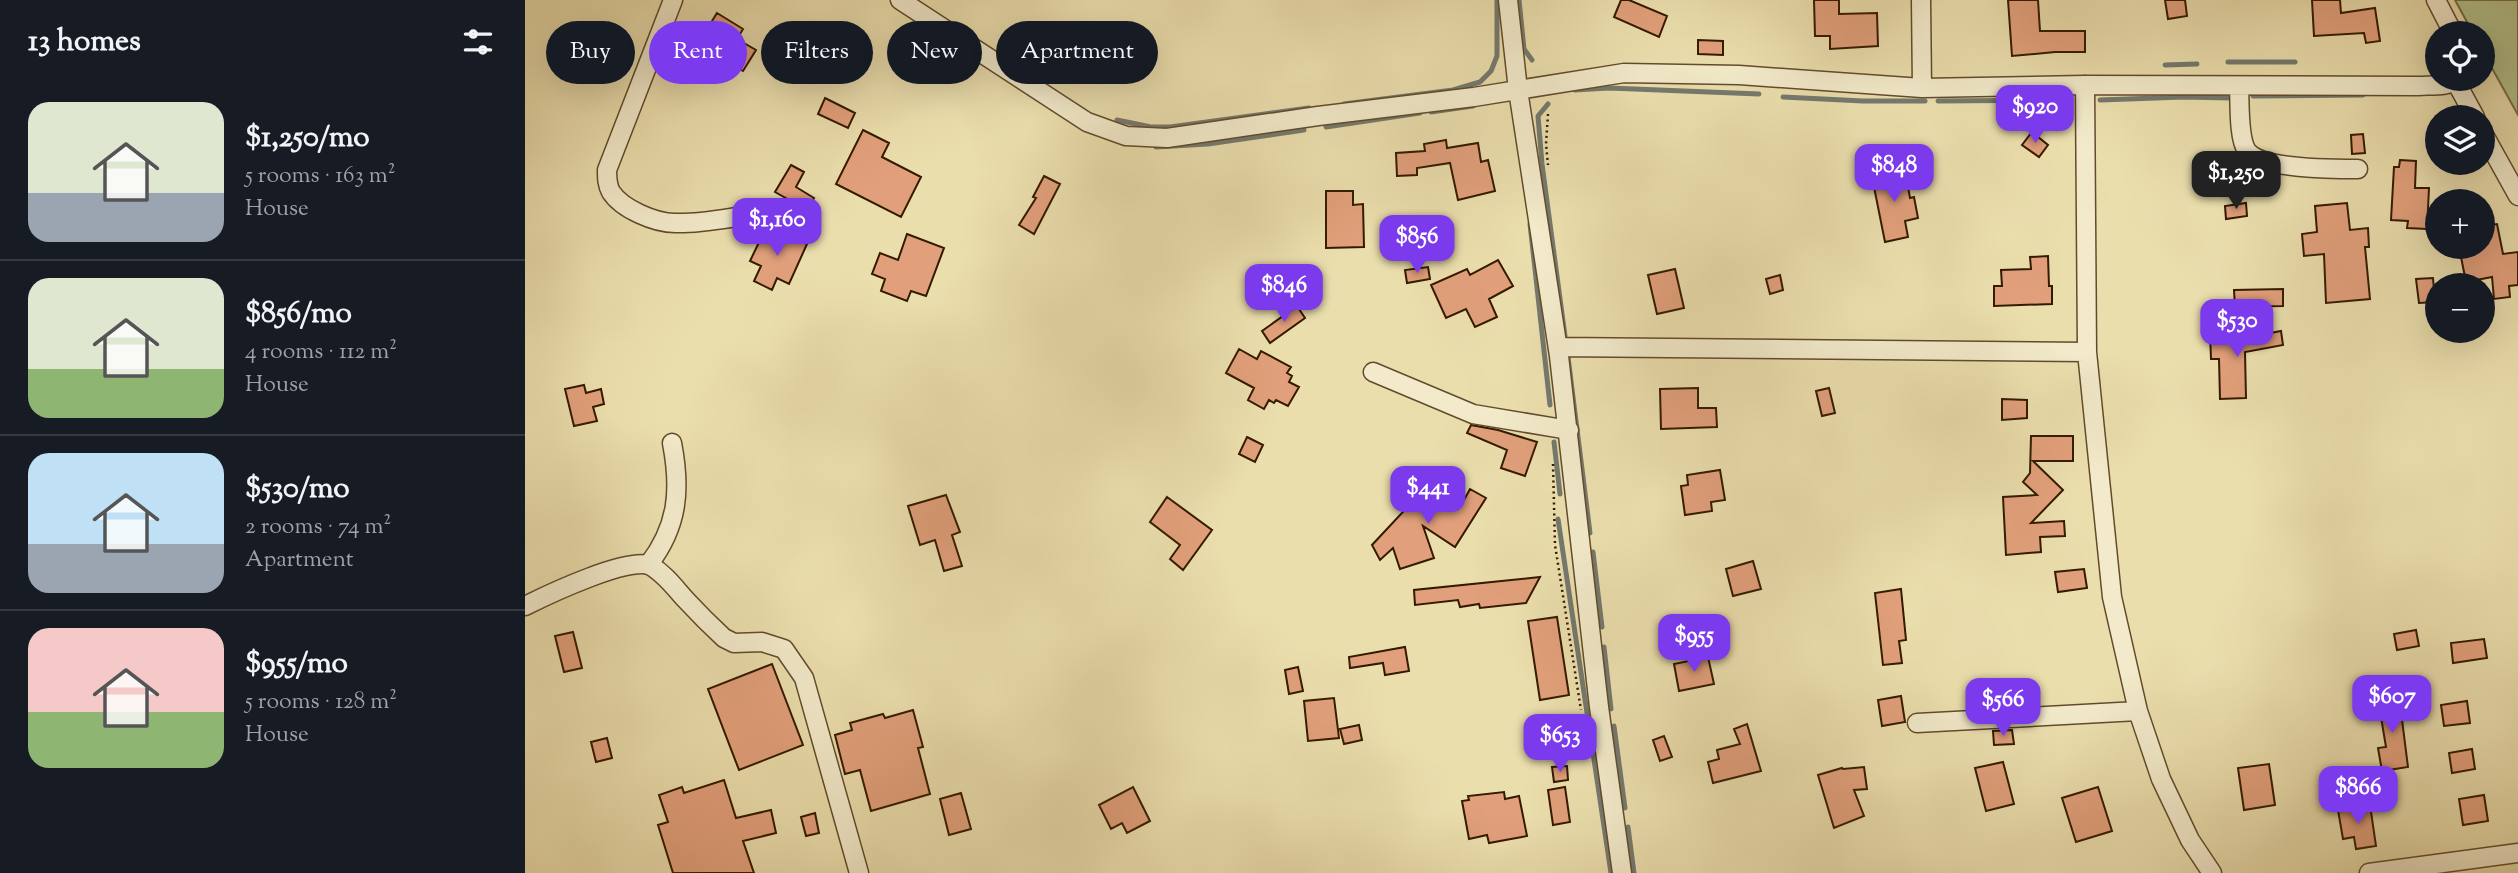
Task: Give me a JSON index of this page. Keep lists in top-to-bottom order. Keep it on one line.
{"page":{"heading":"13 homes","map_buttons":["+","−"],"chip":["Buy","Rent","Filters","New","Apartment"],"list":[{"name":"$1,250/mo","note":"5 rooms · 163 m² · House"},{"name":"$856/mo","note":"4 rooms · 112 m² · House"},{"name":"$530/mo","note":"2 rooms · 74 m² · Apartment"},{"name":"$955/mo","note":"5 rooms · 128 m² · House"}],"price":["$920","$848","$1,250","$1,160","$856","$846","$530","$441","$955","$607","$566","$653","$866"]}}
